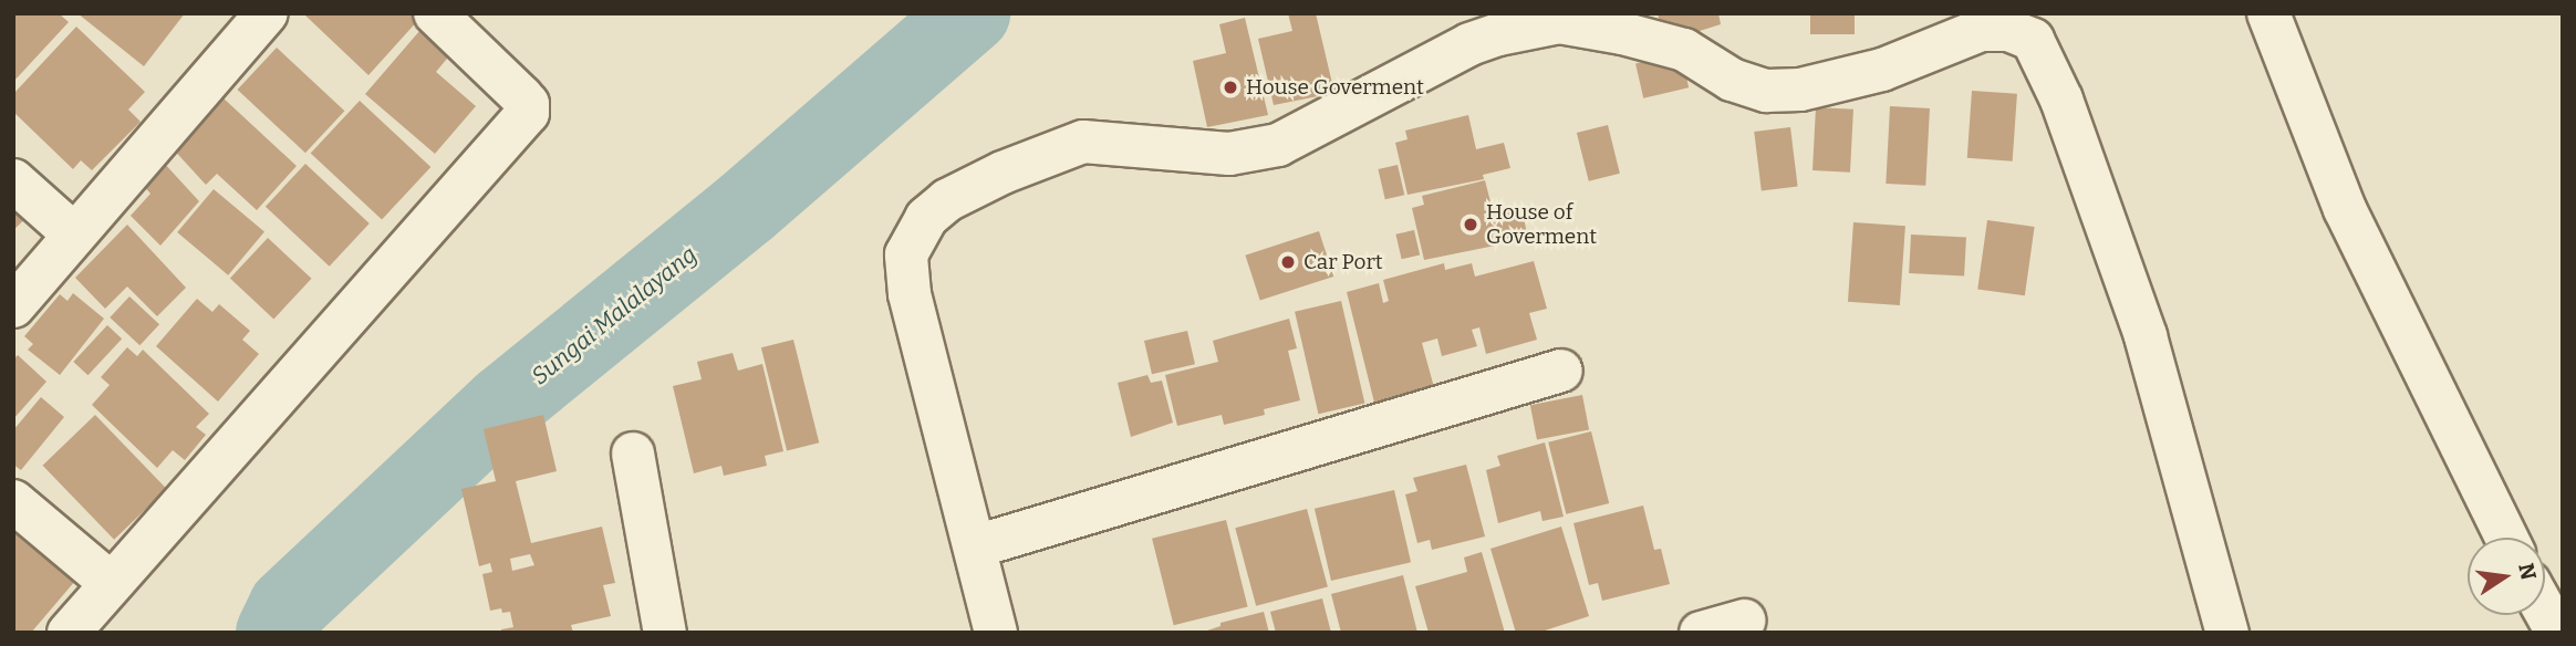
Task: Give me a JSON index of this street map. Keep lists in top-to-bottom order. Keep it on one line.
{"water":["Sungai Malalayang"],"places":["House Goverment","House of Goverment","Car Port"],"north":"right"}
